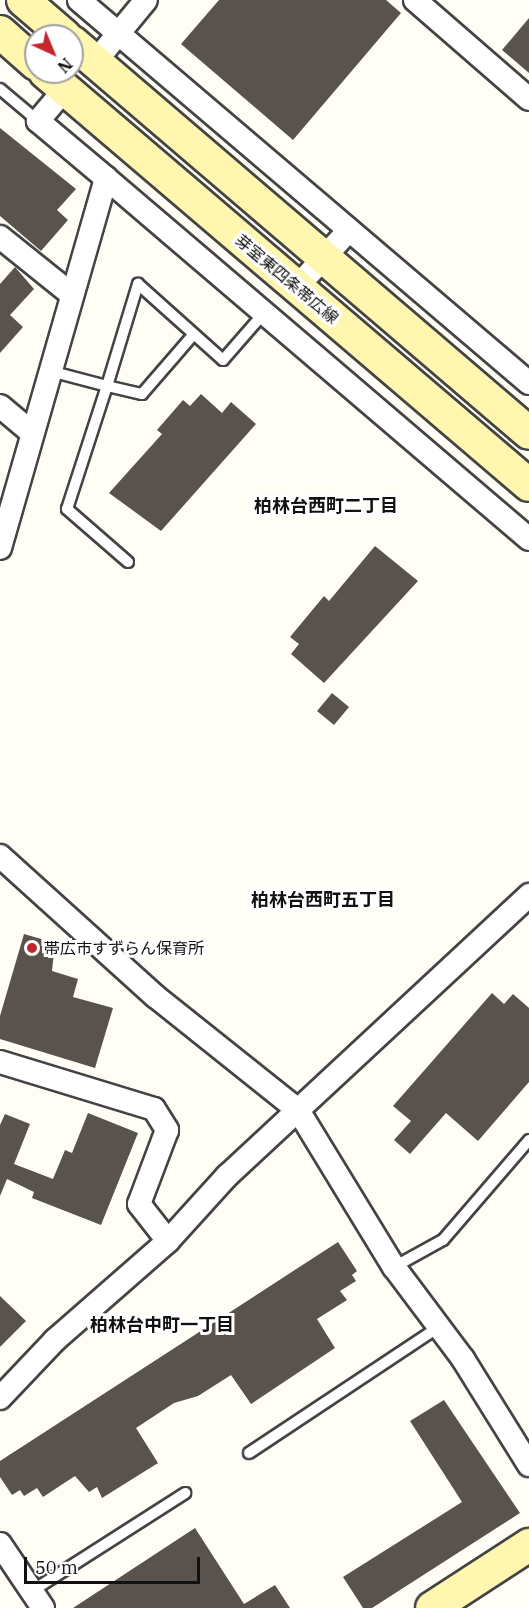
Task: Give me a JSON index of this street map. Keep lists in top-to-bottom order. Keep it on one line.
{"streets":{"main road":["芽室東四条帯広線"]},"districts":["柏林台西町二丁目","柏林台西町五丁目","柏林台中町一丁目"],"places":["帯広市すずらん保育所"],"scale_bar":"50 m","north":"bottom right"}
